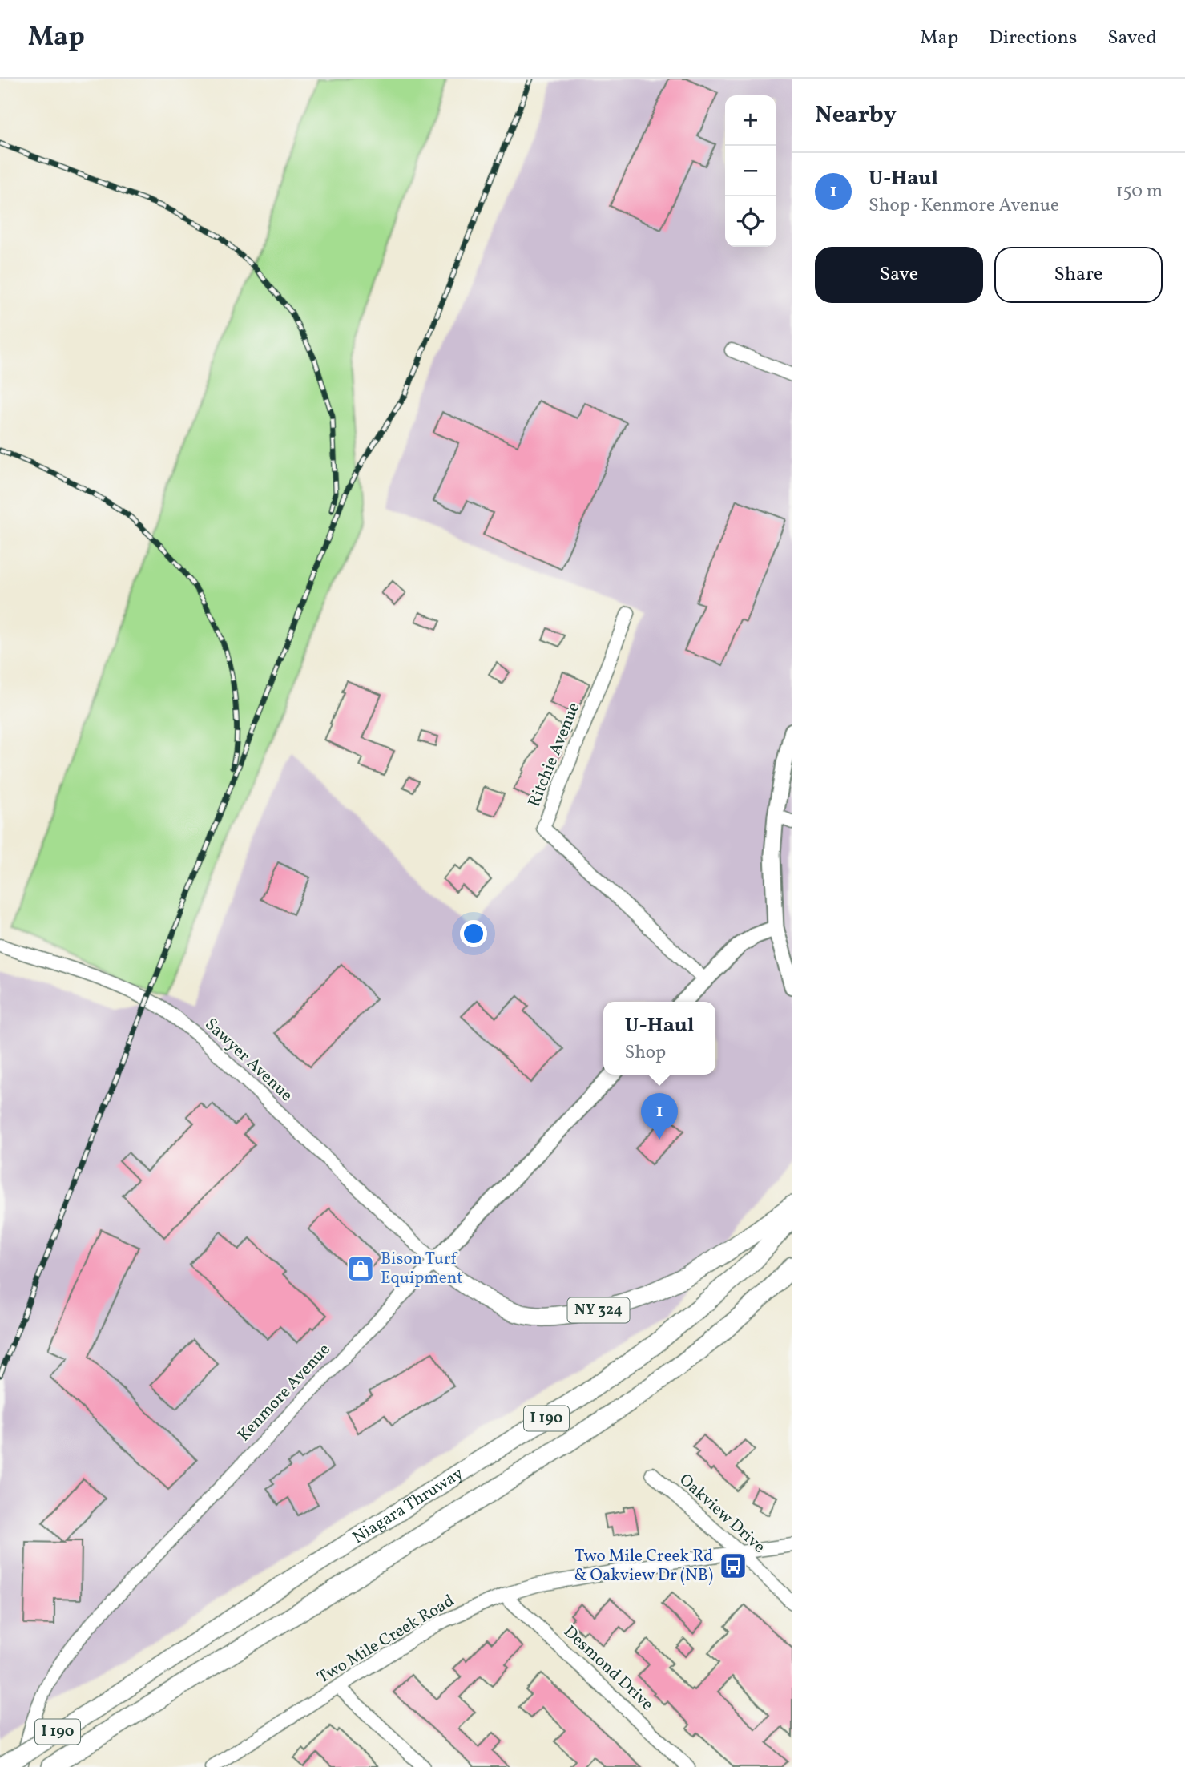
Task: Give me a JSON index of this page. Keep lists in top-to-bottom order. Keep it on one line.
{"streets":{"highway":["NY 324","I 190","Niagara Thruway"],"main road":["Kenmore Avenue"],"street":["Ritchie Avenue","Sawyer Avenue","Oakview Drive","Two Mile Creek Road","Desmond Drive"]},"crossings":[["Sawyer Avenue","NY 324"],["Sawyer Avenue","Kenmore Avenue"],["NY 324","Kenmore Avenue"],["Oakview Drive","Two Mile Creek Road"],["Two Mile Creek Road","Desmond Drive"]],"places":{"shop":["Bison Turf Equipment"],"bus stop":["Two Mile Creek Rd & Oakview Dr (NB)"]},"page":{"header":"Map","nav":["Map","Directions","Saved"],"heading":"Nearby","map_buttons":["+","−"],"list":[{"mark":"1","name":"U-Haul","note":"Shop · Kenmore Avenue","value":"150 m"}],"buttons":["Save","Share"],"popup":["U-Haul","Shop"],"pins":"1"}}
